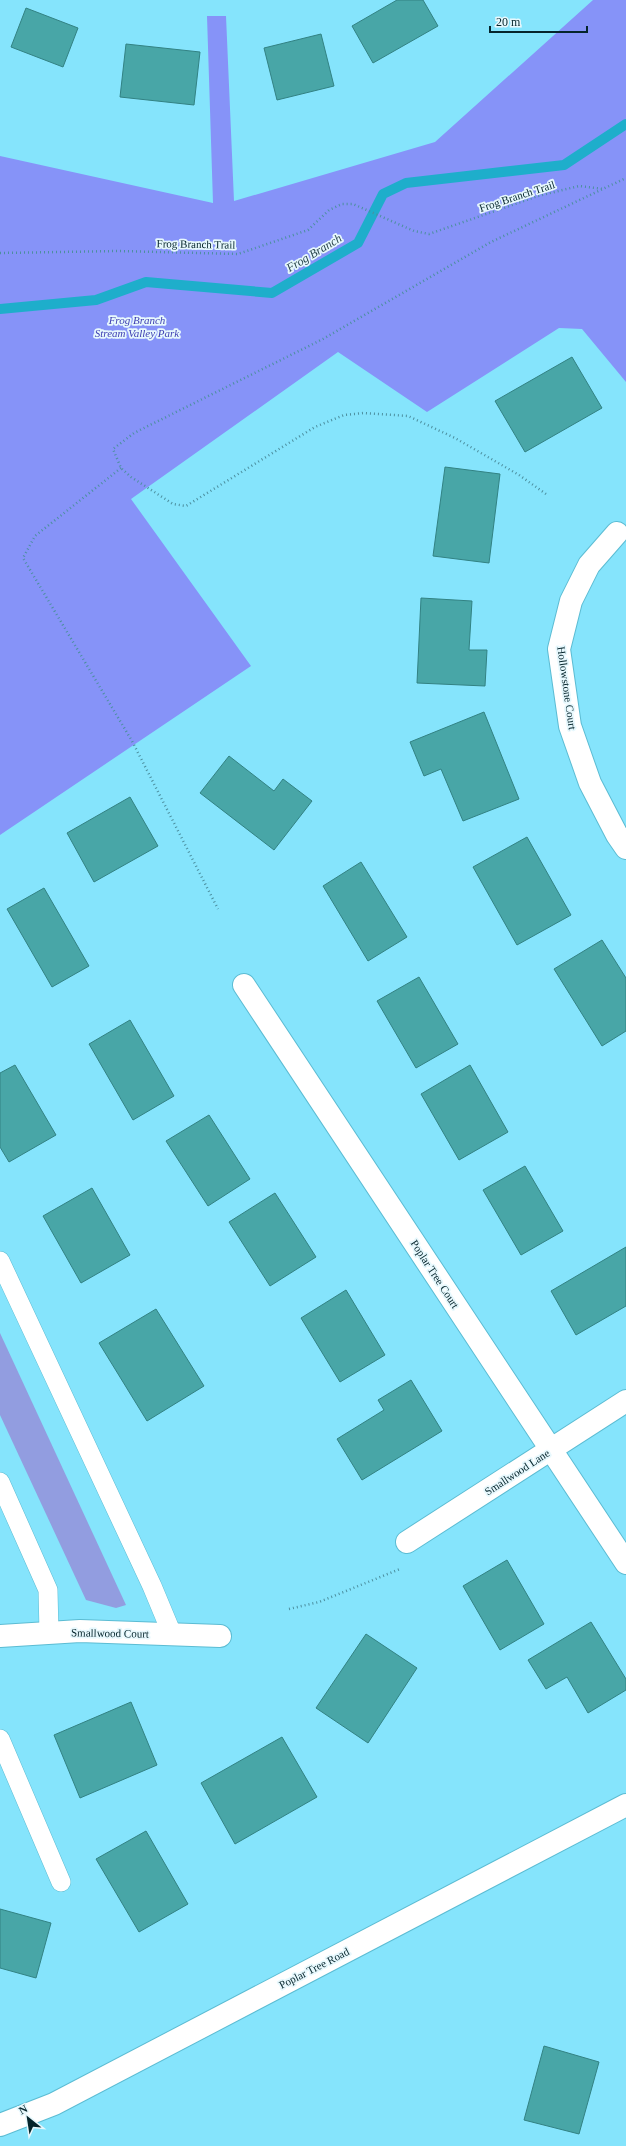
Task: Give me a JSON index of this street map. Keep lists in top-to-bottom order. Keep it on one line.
{"streets":{"street":["Hollowstone Court","Poplar Tree Court","Smallwood Lane","Smallwood Court","Poplar Tree Road"],"path":["Frog Branch Trail"]},"crossings":[["Poplar Tree Court","Smallwood Lane"]],"water":["Frog Branch"],"parks":["Frog Branch Stream Valley Park"],"scale_bar":"20 m","north":"top left"}
